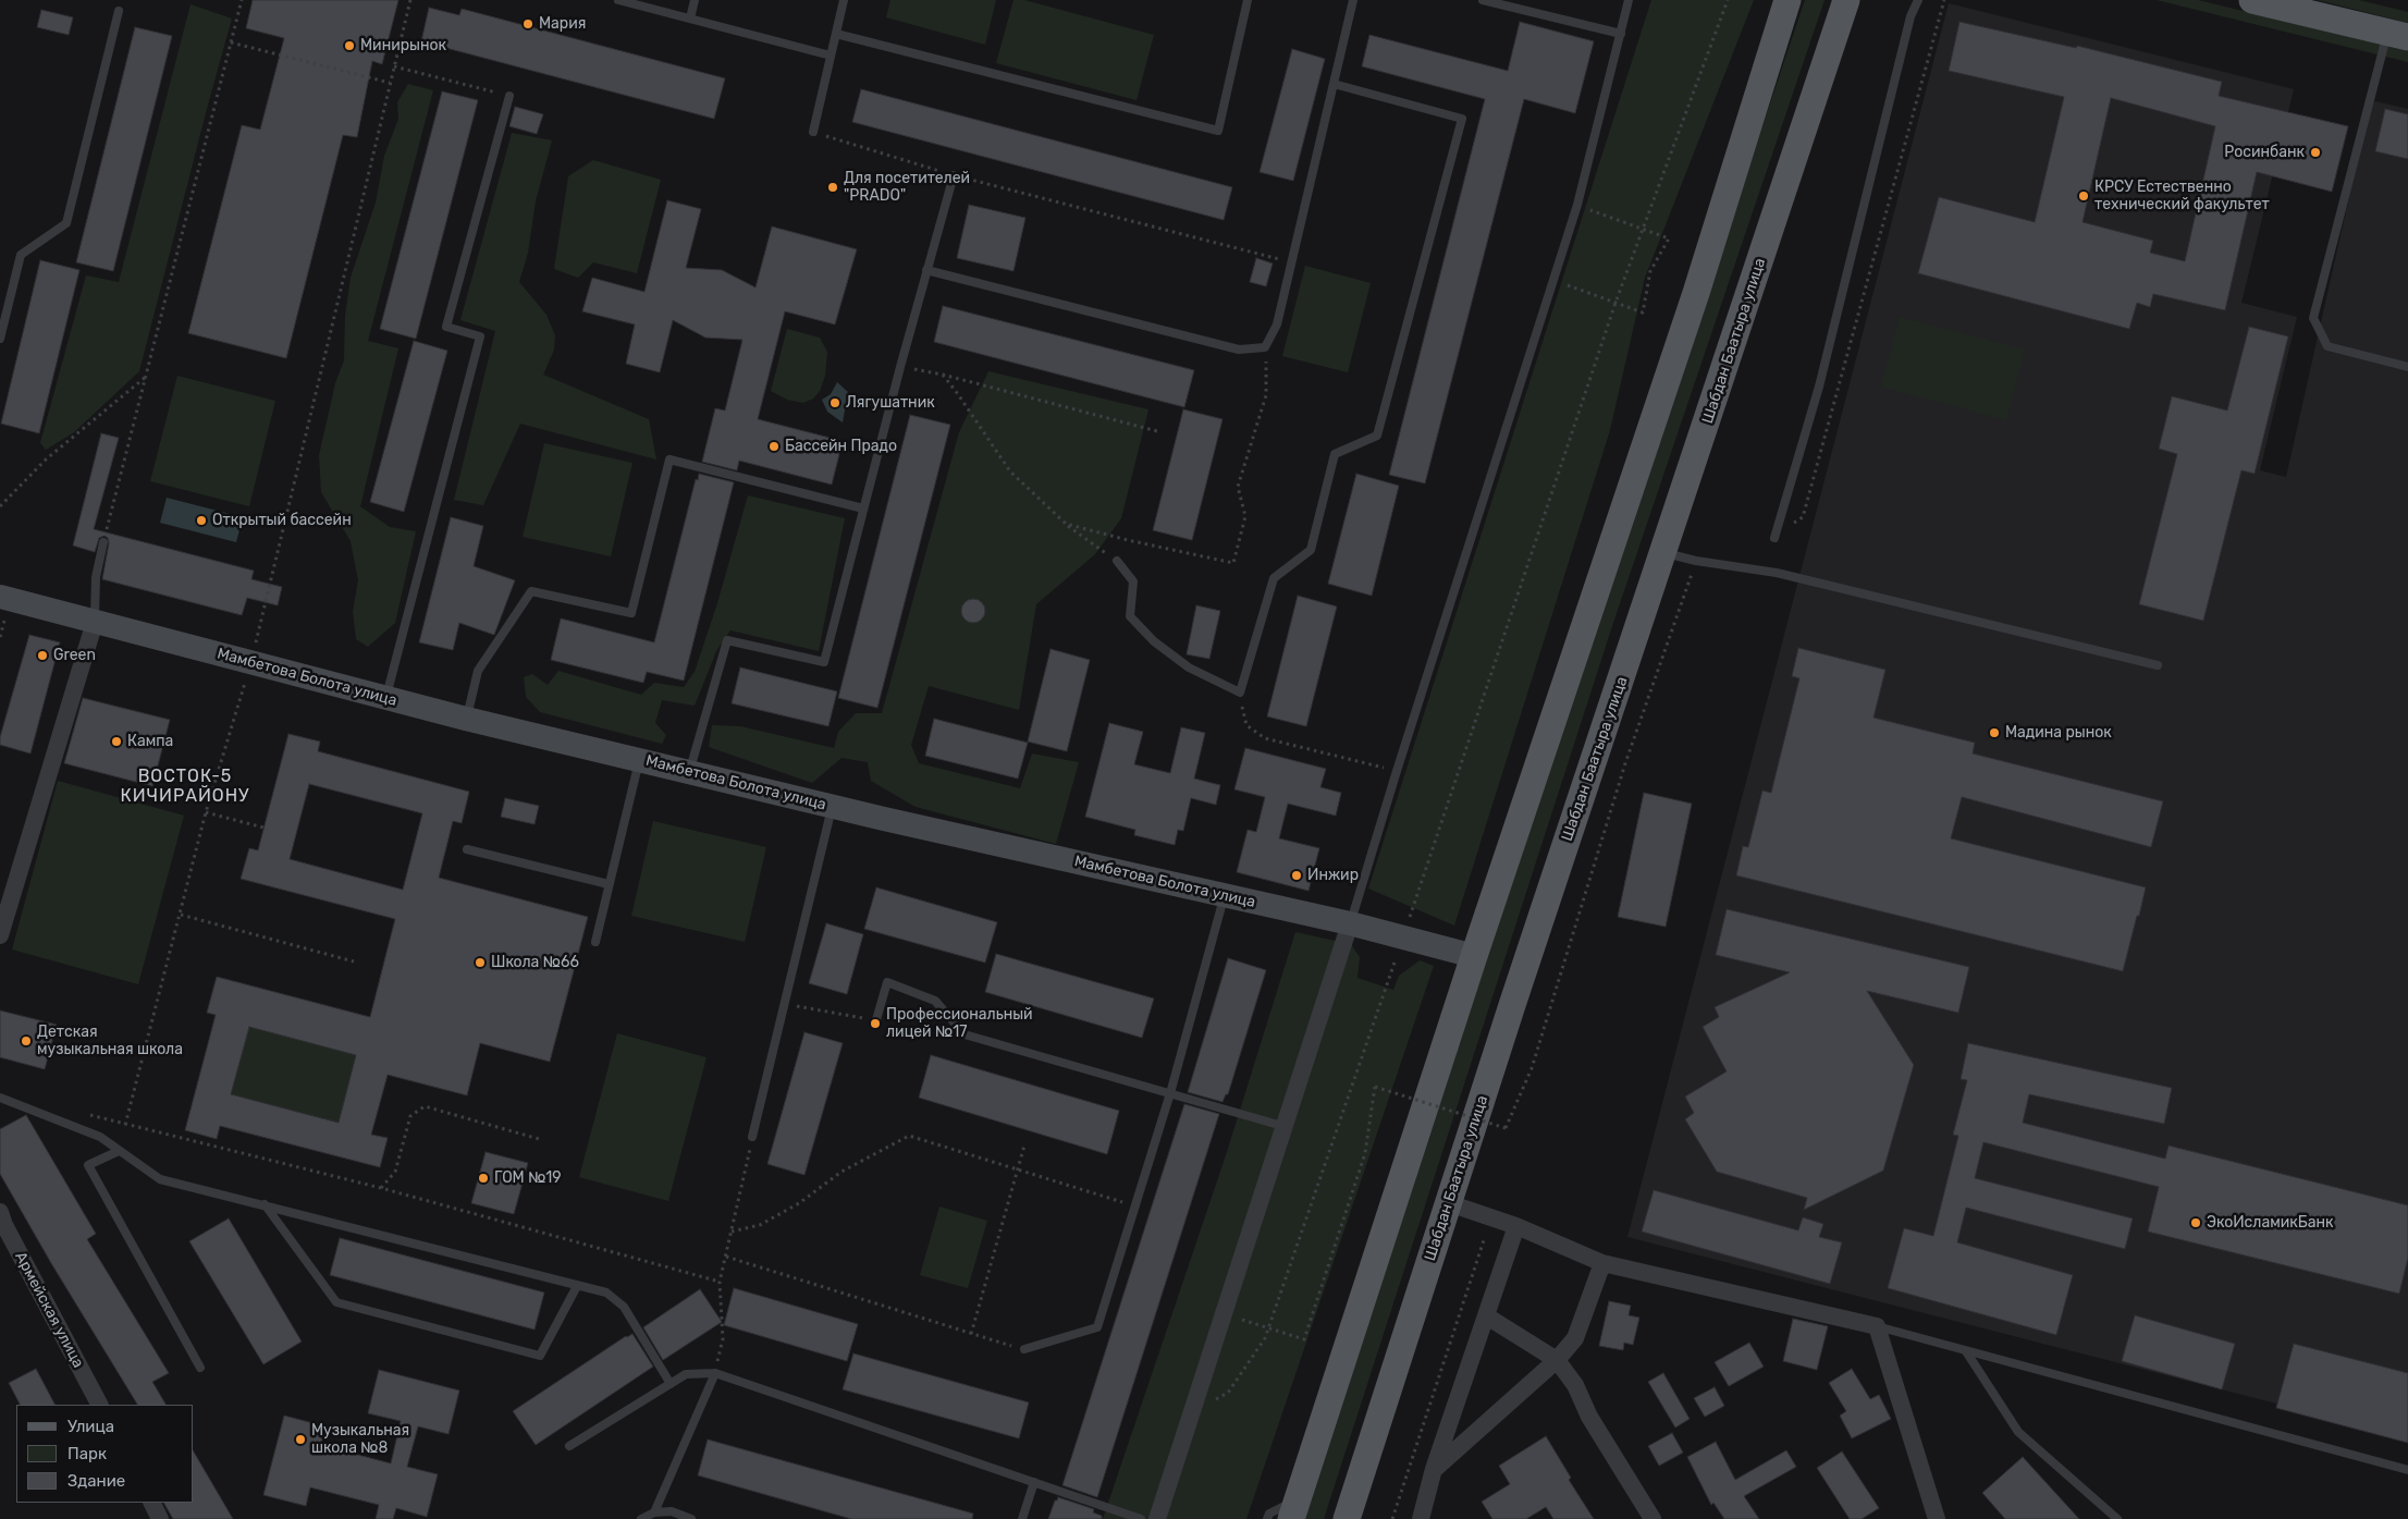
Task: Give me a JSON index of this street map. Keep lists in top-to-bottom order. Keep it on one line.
{"streets":{"main road":["Шабдан Баатыра улица"],"street":["Мамбетова Болота улица","Армейская улица"]},"districts":["ВОСТОК-5 КИЧИРАЙОНУ"],"places":["Мария","Минирынок","Росинбанк","Для посетителей \"PRADO\"","КРСУ Естественно технический факультет","Лягушатник","Бассейн Прадо","Открытый бассейн","Green","Мадина рынок","Кампа","Инжир","Школа №66","Профессиональный лицей №17","Детская музыкальная школа","ГОМ №19","ЭкоИсламикБанк","Музыкальная школа №8"],"legend":["Улица","Парк","Здание"]}
